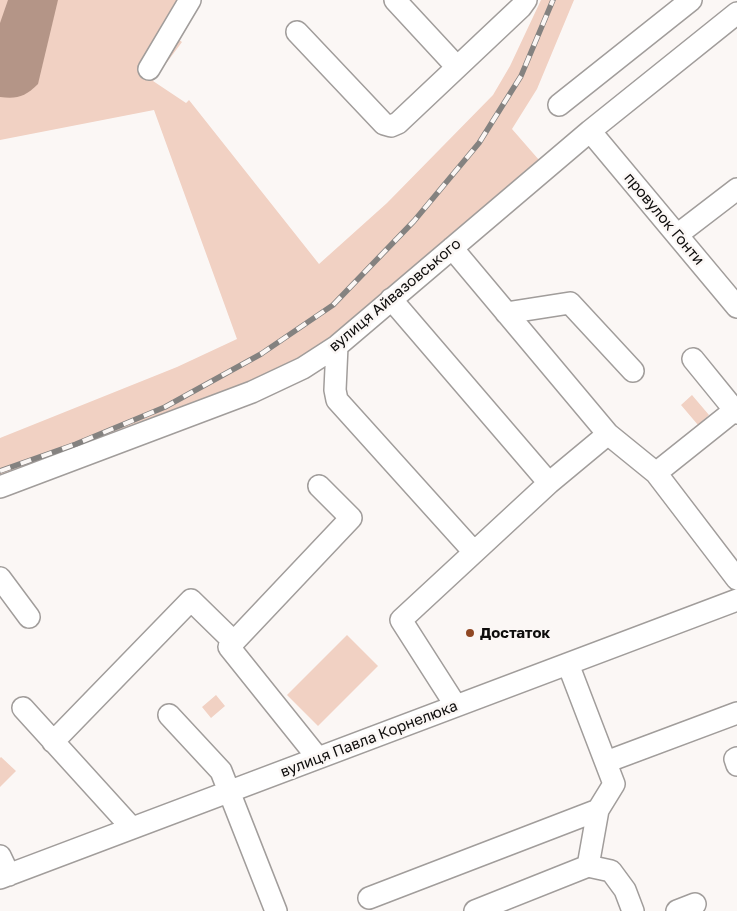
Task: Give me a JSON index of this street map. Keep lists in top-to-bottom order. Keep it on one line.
{"streets":{"street":["провулок Гонти","вулиця Айвазовського","вулиця Павла Корнелюка"]},"crossings":[["провулок Гонти","вулиця Айвазовського"]],"places":["Достаток"]}
